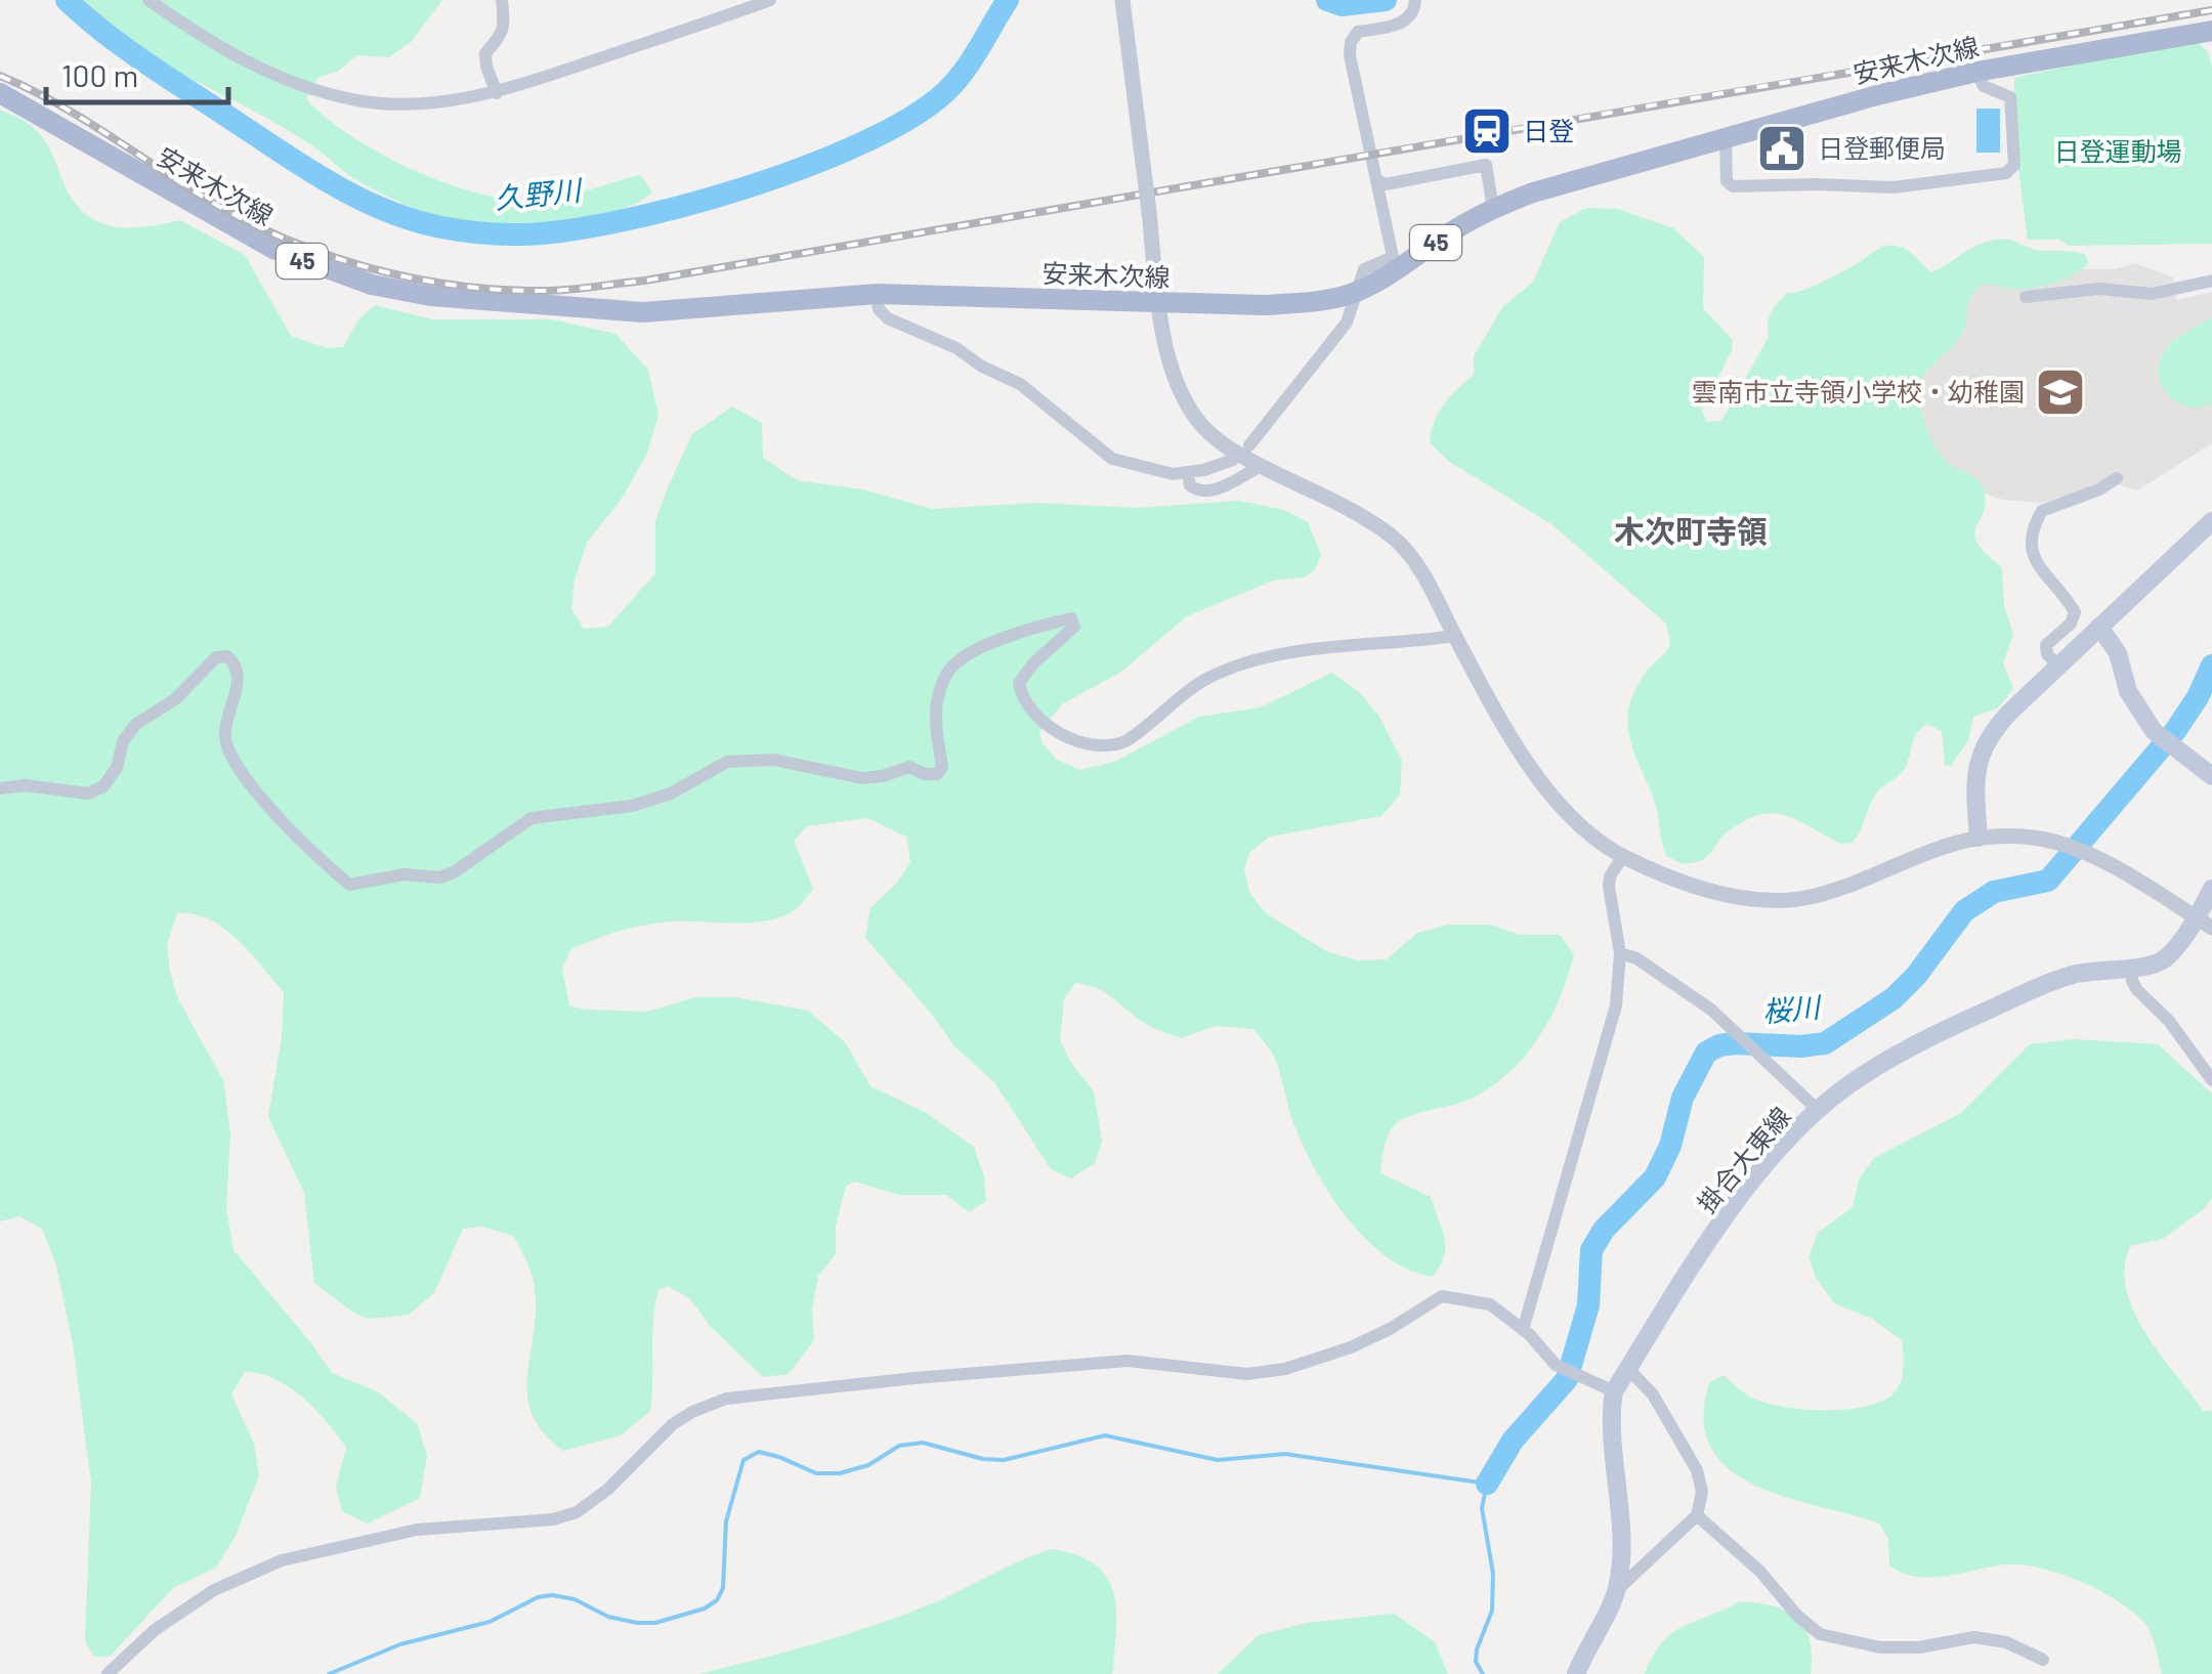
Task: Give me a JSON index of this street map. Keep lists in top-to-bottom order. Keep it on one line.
{"streets":{"main road":["安来木次線","45","掛合大東線"]},"districts":["木次町寺領"],"water":["久野川","桜川"],"parks":["日登運動場"],"places":{"station":["日登"],"public building":["日登郵便局"],"school or university":["雲南市立寺領小学校・幼稚園"]},"scale_bar":"100 m"}
